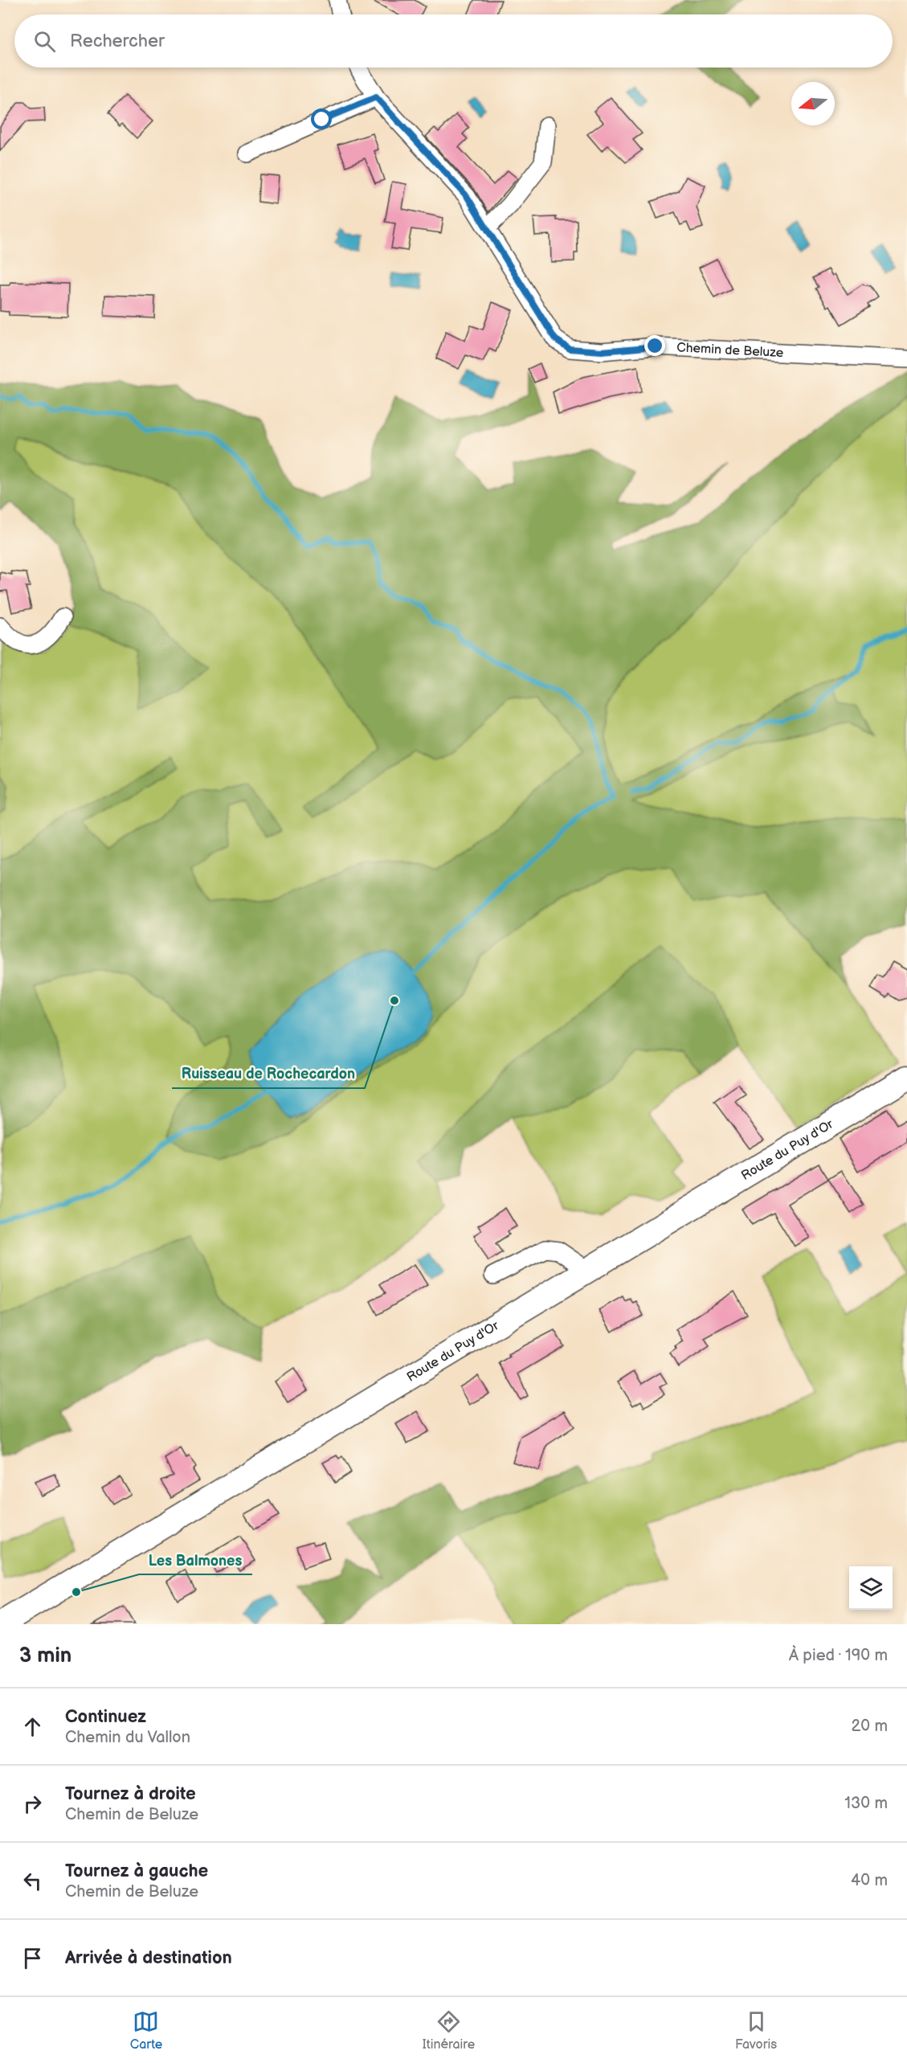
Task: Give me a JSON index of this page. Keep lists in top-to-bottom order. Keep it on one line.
{"streets":{"main road":["Route du Puy d'Or"],"street":["Chemin de Beluze"]},"places":["Ruisseau de Rochecardon","Les Balmones"],"north":"left","page":{"search":"Rechercher","heading":["3 min","À pied · 190 m"],"list":[["Continuez","Chemin du Vallon","20 m"],["Tournez à droite","Chemin de Beluze","130 m"],["Tournez à gauche","Chemin de Beluze","40 m"],"Arrivée à destination"],"nav":["Carte","Itinéraire","Favoris"]}}
